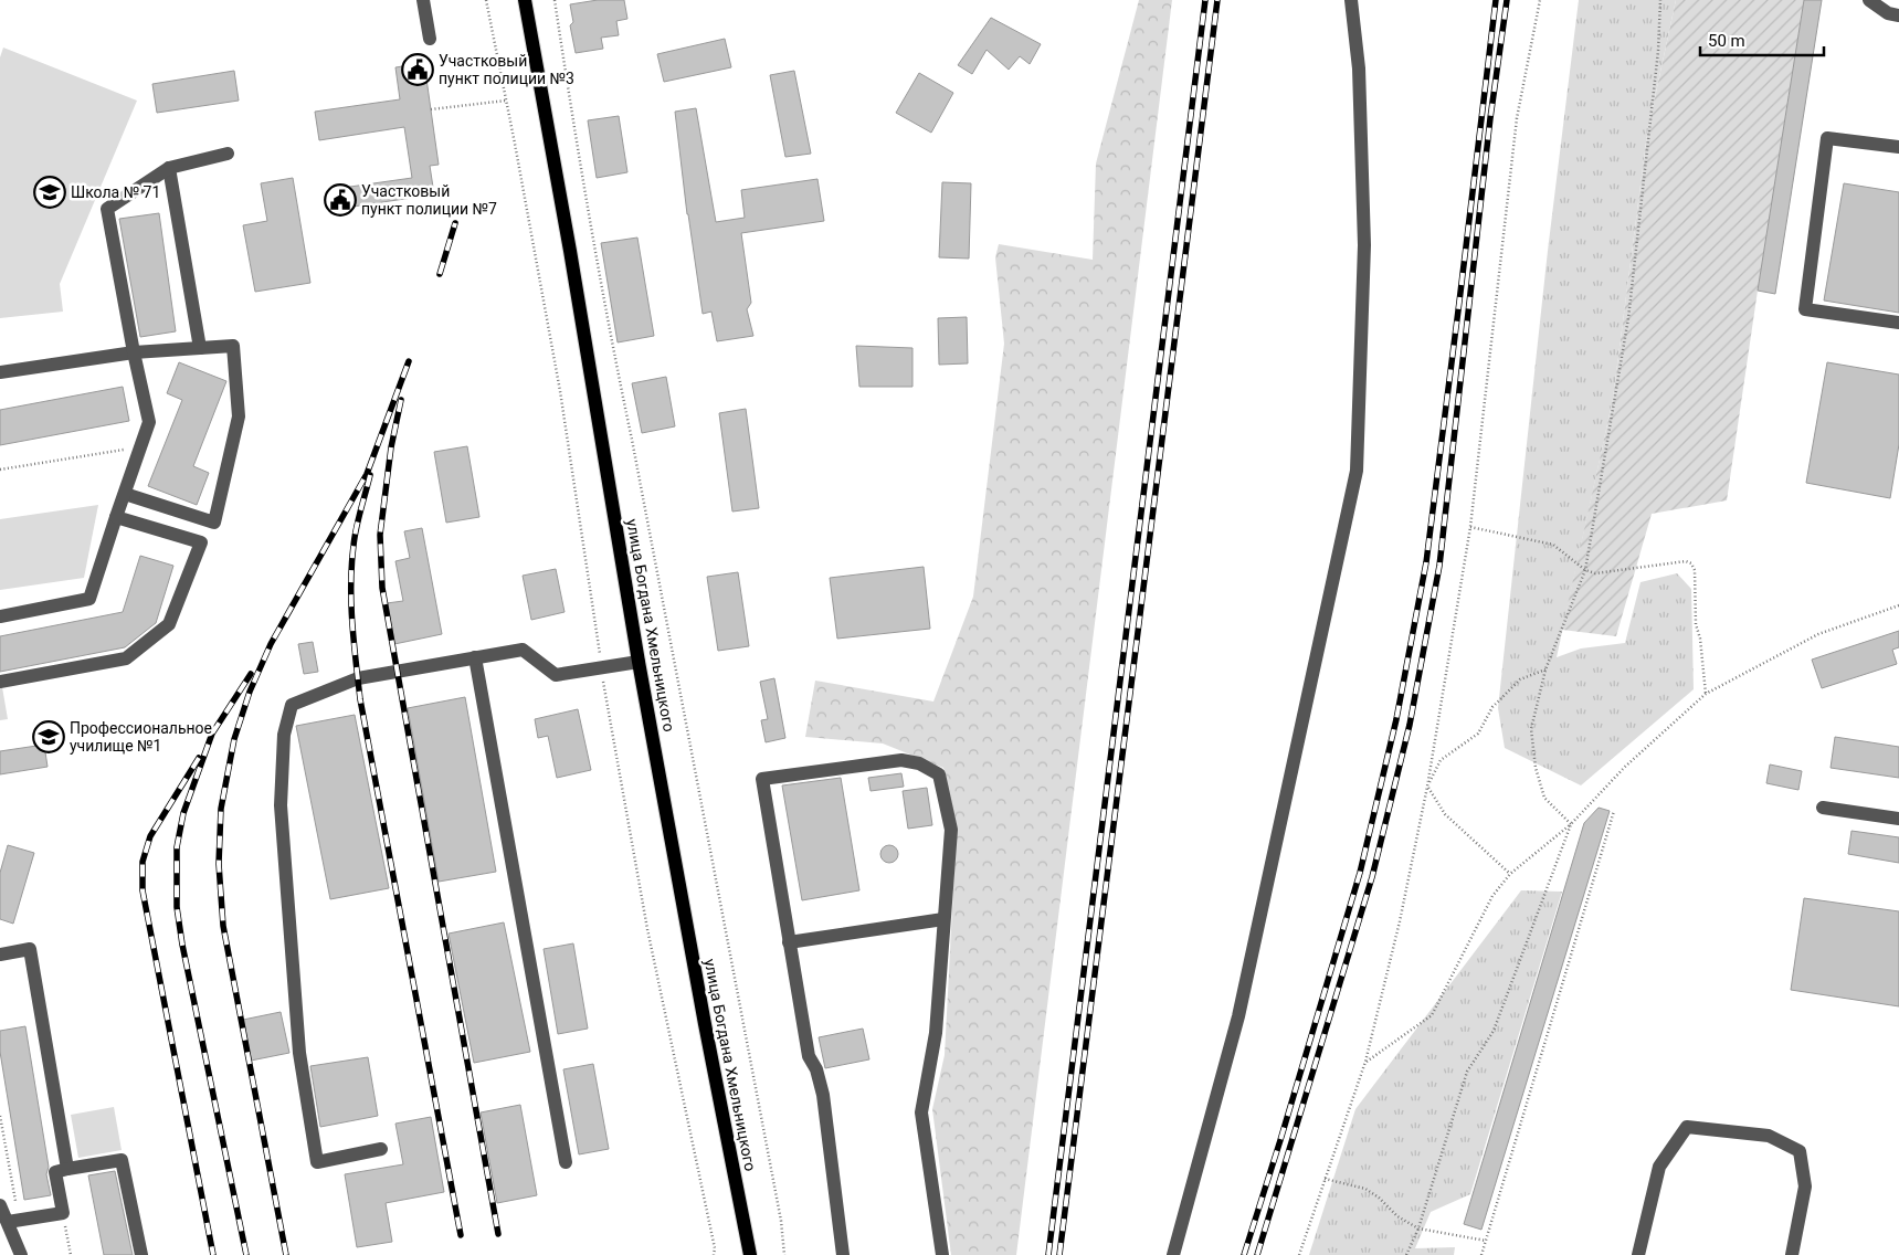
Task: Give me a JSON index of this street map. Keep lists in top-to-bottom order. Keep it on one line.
{"streets":{"main road":["улица Богдана Хмельницкого"]},"places":{"public building":["Участковый пункт полиции №3","Участковый пункт полиции №7"],"school or university":["Школа № 71","Профессиональное училище №1"]},"scale_bar":"50 m"}
